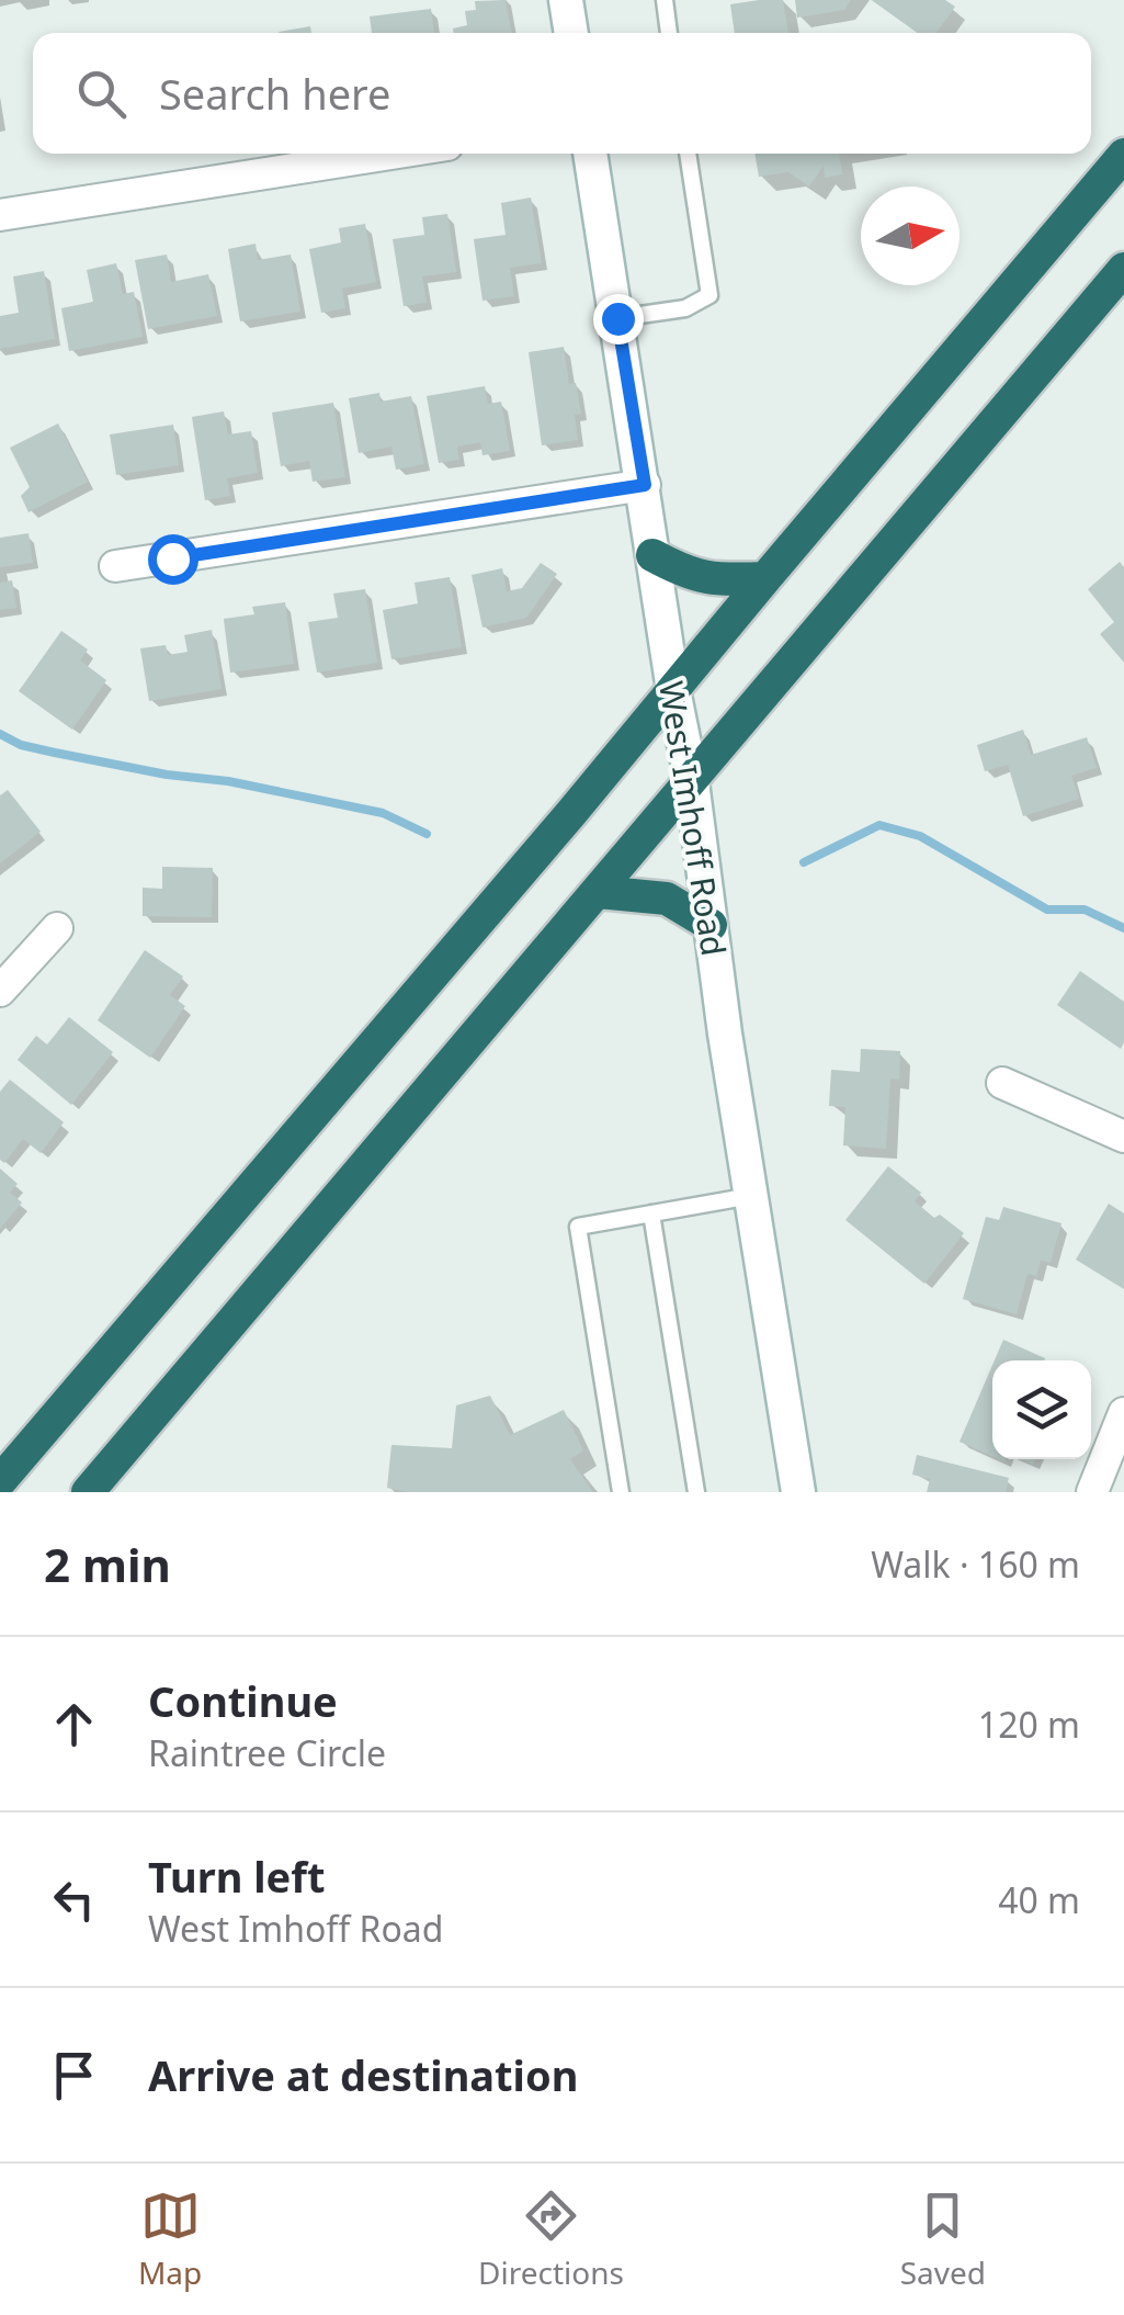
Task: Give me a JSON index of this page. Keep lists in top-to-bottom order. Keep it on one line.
{"streets":{"street":["West Imhoff Road"]},"north":"right","page":{"search":"Search here","heading":["2 min","Walk · 160 m"],"list":[["Continue","Raintree Circle","120 m"],["Turn left","West Imhoff Road","40 m"],"Arrive at destination"],"nav":["Map","Directions","Saved"]}}
